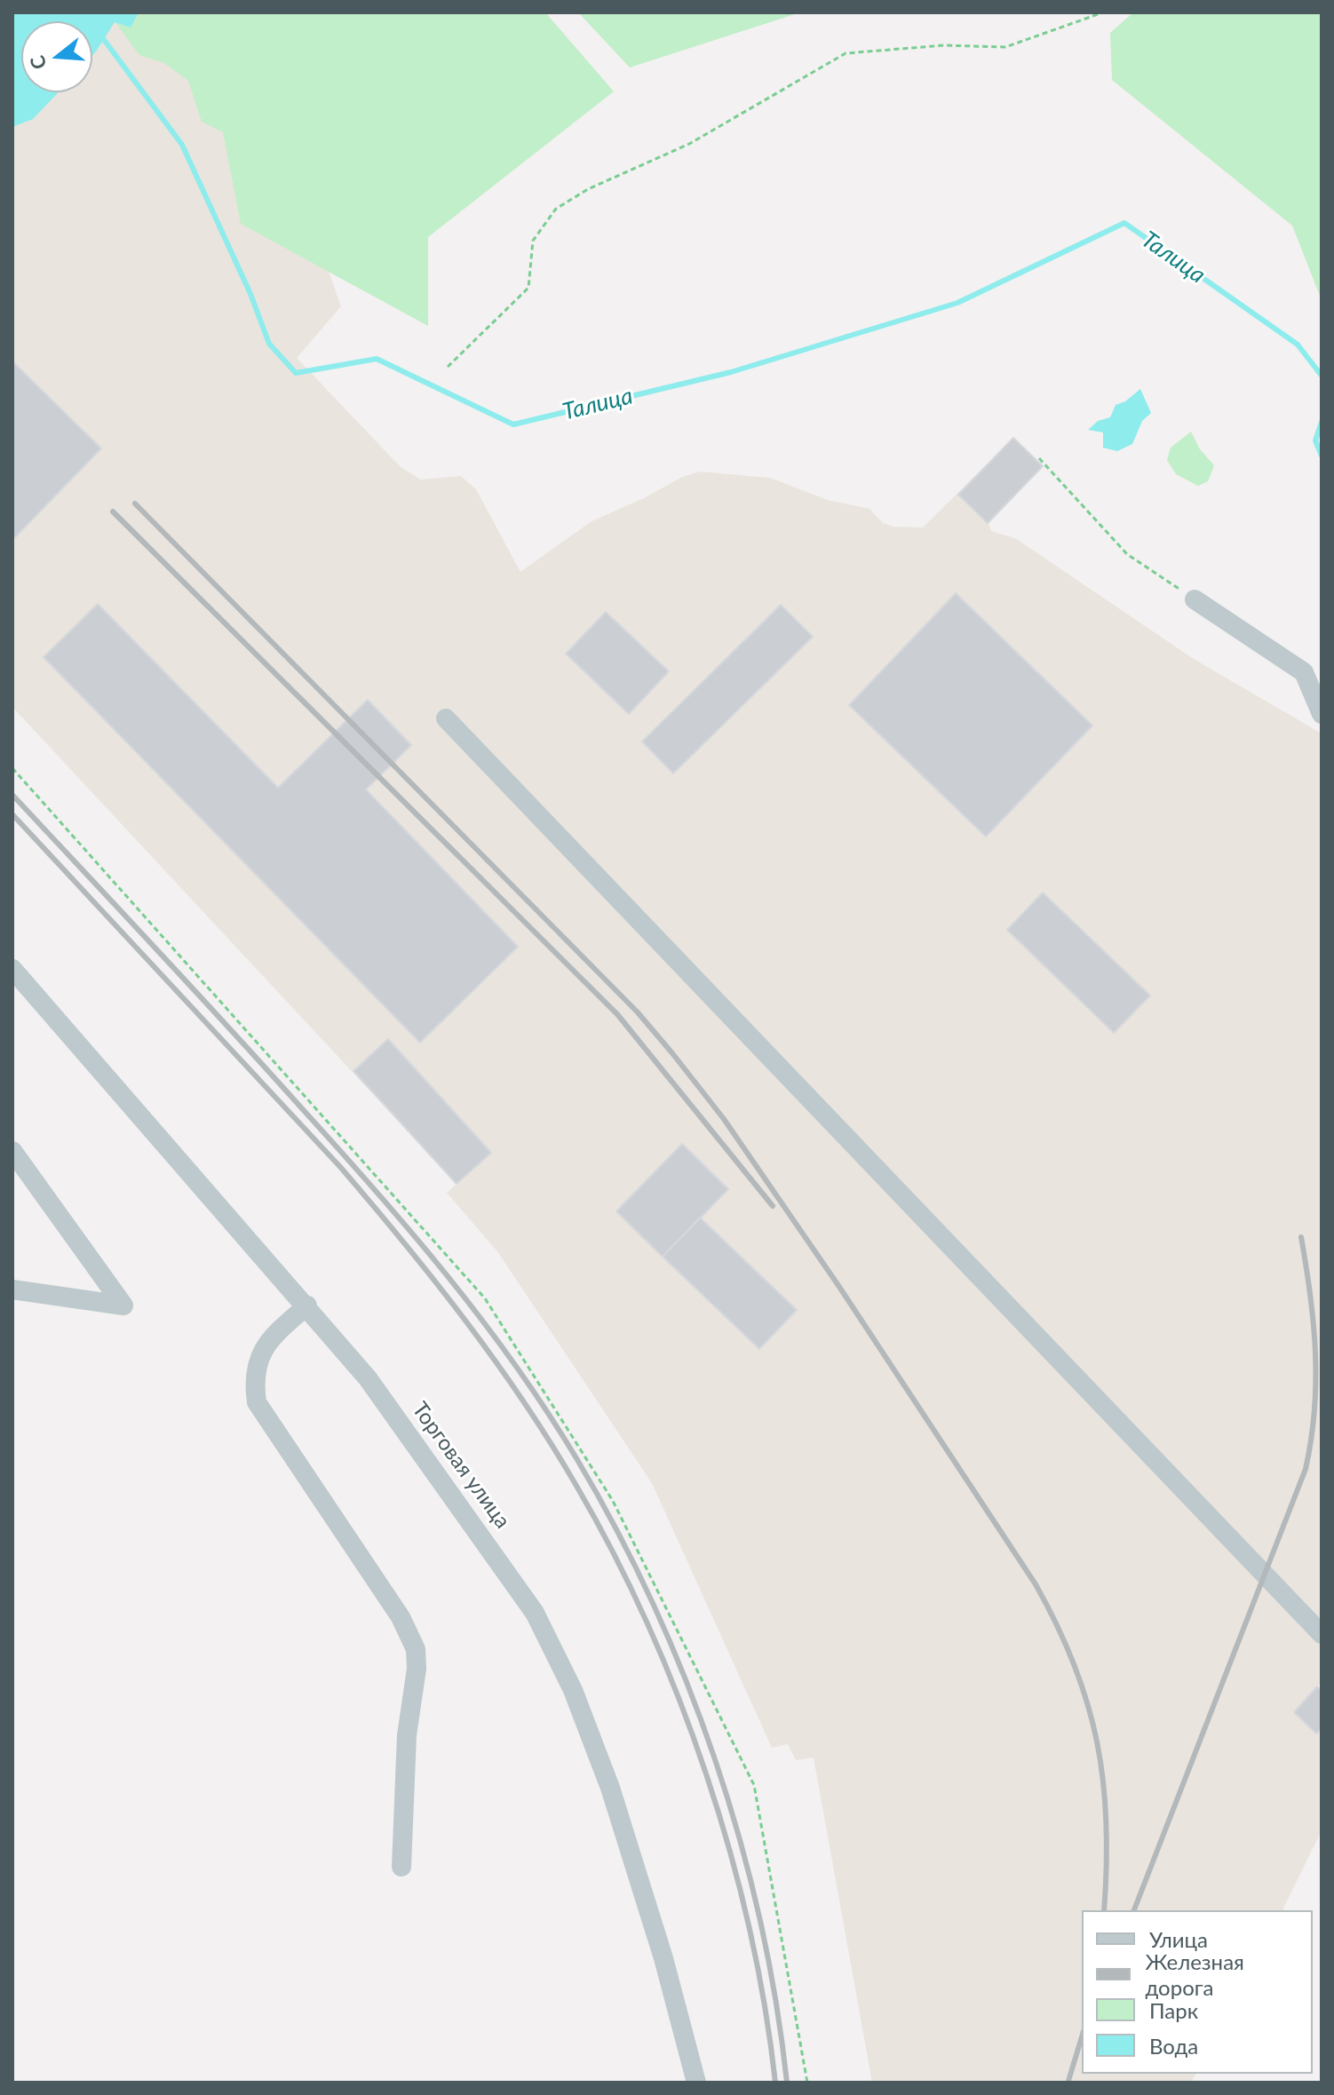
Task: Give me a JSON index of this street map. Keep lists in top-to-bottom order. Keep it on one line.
{"streets":{"street":["Торговая улица"]},"water":["Талица"],"legend":["Улица","Железная дорога","Парк","Вода"],"north":"left"}
